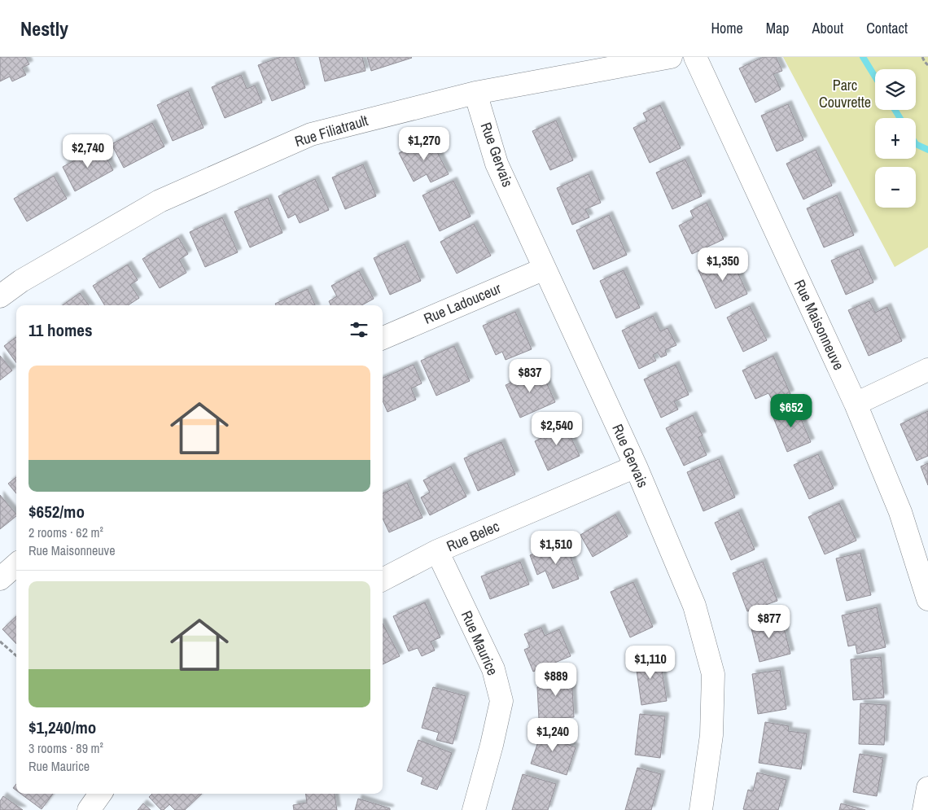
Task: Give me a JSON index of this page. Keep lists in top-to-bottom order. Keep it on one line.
{"streets":{"street":["Rue Filiatrault","Rue Gervais","Rue Ladouceur","Rue Maisonneuve","Rue Belec","Rue Maurice"]},"crossings":[["Rue Filiatrault","Rue Gervais"],["Rue Gervais","Rue Ladouceur"],["Rue Gervais","Rue Belec"],["Rue Belec","Rue Maurice"]],"parks":["Parc Couvrette"],"page":{"header":"Nestly","nav":["Home","Map","About","Contact"],"map_buttons":["+","−"],"price":["$1,270","$2,740","$1,350","$837","$652","$2,540","$1,510","$877","$1,110","$889","$1,240"],"heading":"11 homes","list":[{"name":"$652/mo","note":"2 rooms · 62 m² · Rue Maisonneuve"},{"name":"$1,240/mo","note":"3 rooms · 89 m² · Rue Maurice"}]}}
